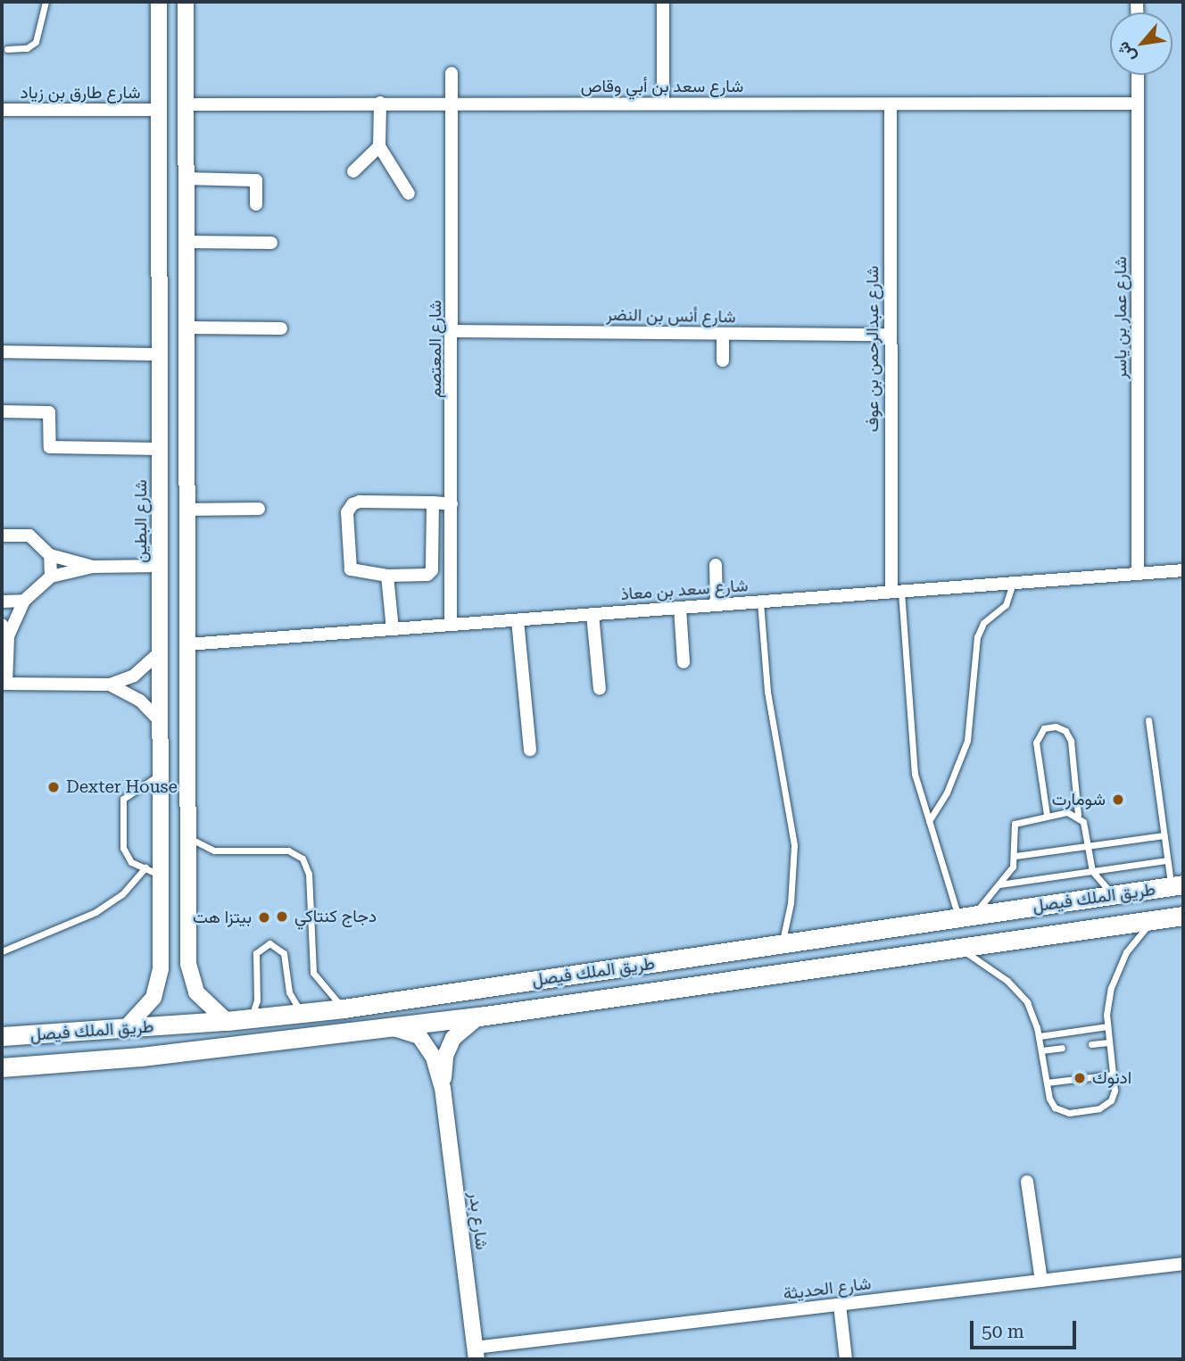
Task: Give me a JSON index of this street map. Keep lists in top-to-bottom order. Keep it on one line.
{"streets":{"main road":["طريق الملك فيصل"],"street":["شارع سعد بن أبي وقاص","شارع طارق بن زياد","شارع أنس بن النضر","شارع عمار بن ياسر","شارع المعتصم","شارع عبدالرحمن بن عوف","شارع البطين","شارع سعد بن معاذ","شارع بدر","شارع الحديثة"]},"crossings":[["شارع سعد بن أبي وقاص","شارع عمار بن ياسر"],["شارع سعد بن أبي وقاص","شارع المعتصم"],["شارع سعد بن أبي وقاص","شارع عبدالرحمن بن عوف"],["شارع طارق بن زياد","شارع البطين"],["شارع أنس بن النضر","شارع المعتصم"],["شارع أنس بن النضر","شارع عبدالرحمن بن عوف"],["شارع عمار بن ياسر","شارع سعد بن معاذ"],["شارع المعتصم","شارع سعد بن معاذ"],["شارع عبدالرحمن بن عوف","شارع سعد بن معاذ"],["شارع البطين","طريق الملك فيصل"],["طريق الملك فيصل","شارع بدر"],["شارع بدر","شارع الحديثة"]],"places":["Dexter House","شومارت","دجاج كنتاكي","بيتزا هت","ادنوك"],"scale_bar":"50 m","north":"bottom left"}
